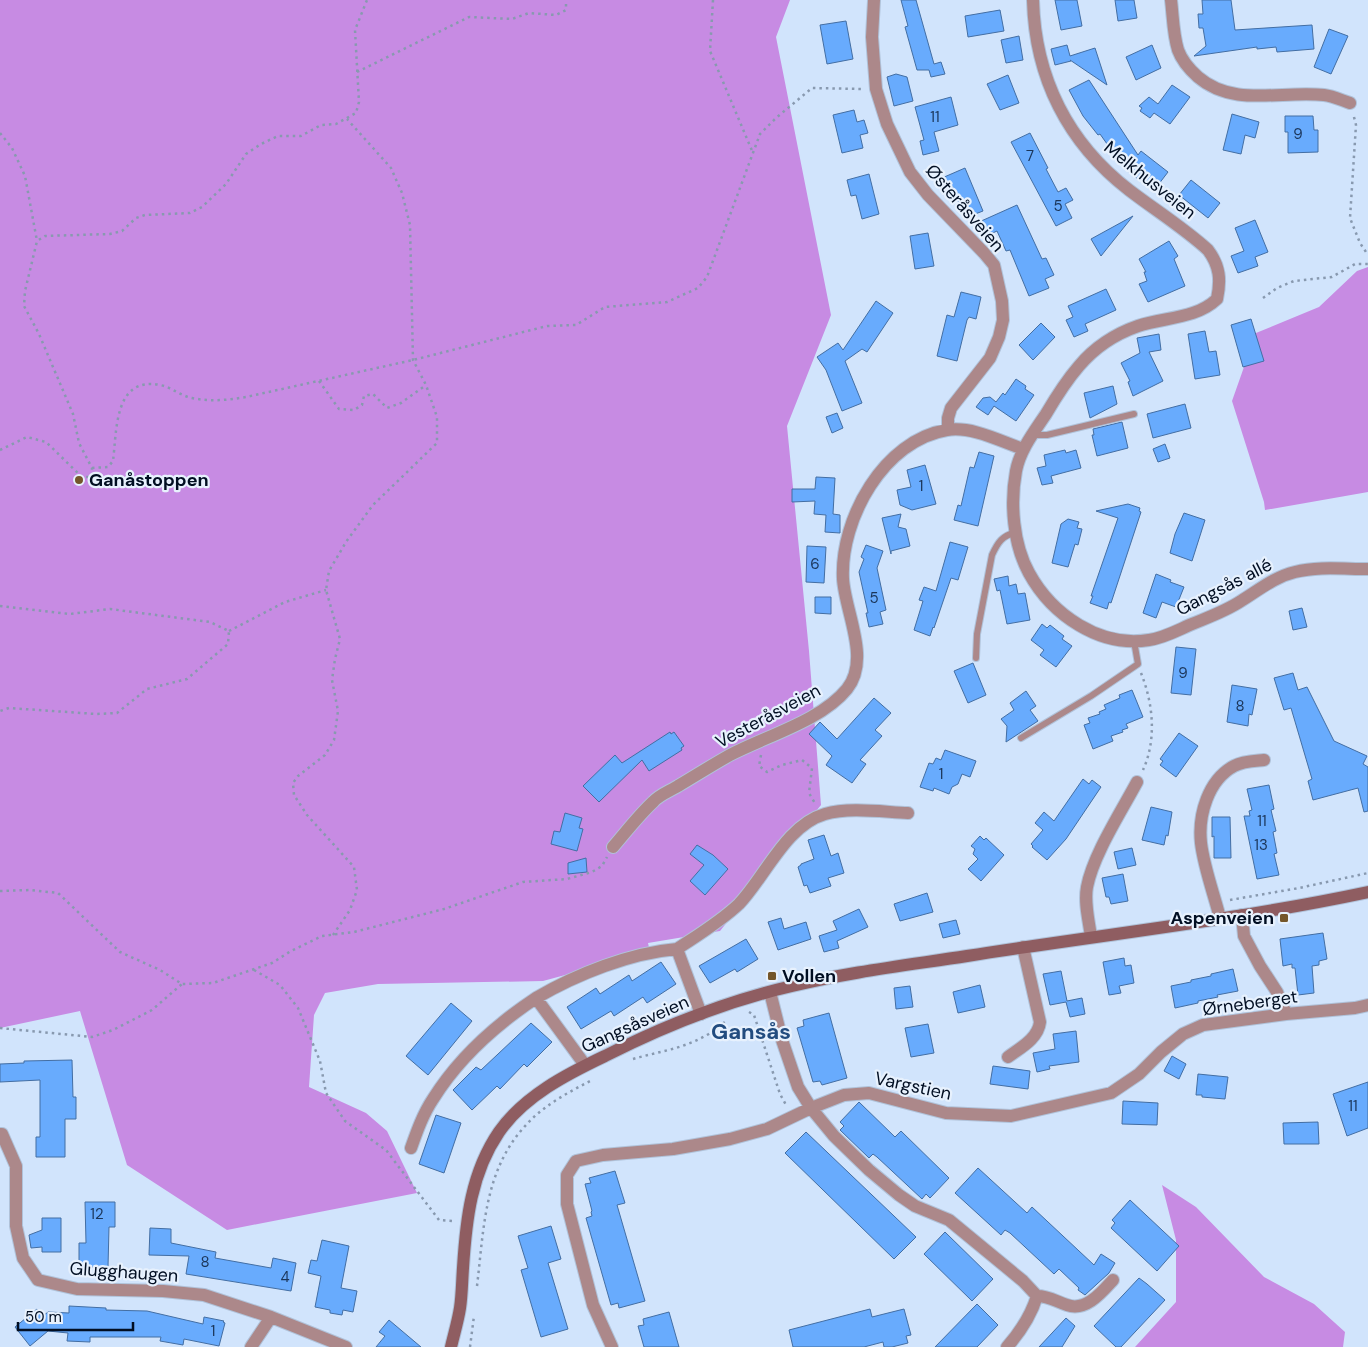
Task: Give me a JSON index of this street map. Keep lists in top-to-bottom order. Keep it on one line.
{"streets":{"street":["Melkhusveien","Østeråsveien","Gangsås allé","Vesteråsveien","Ørneberget","Gangsåsveien","Vargstien","Glugghaugen"]},"crossings":[["Melkhusveien","Gangsås allé"],["Østeråsveien","Vesteråsveien"],["Gangsås allé","Vesteråsveien"],["Ørneberget","Vargstien"]],"districts":["Gansås"],"places":{"other":["Ganåstoppen"],"transit":["Aspenveien","Vollen"]},"house_numbers":["11","9","7","5","1","6","5","9","8","1","11","13","11","12","8","4","1"],"scale_bar":"50 m"}
